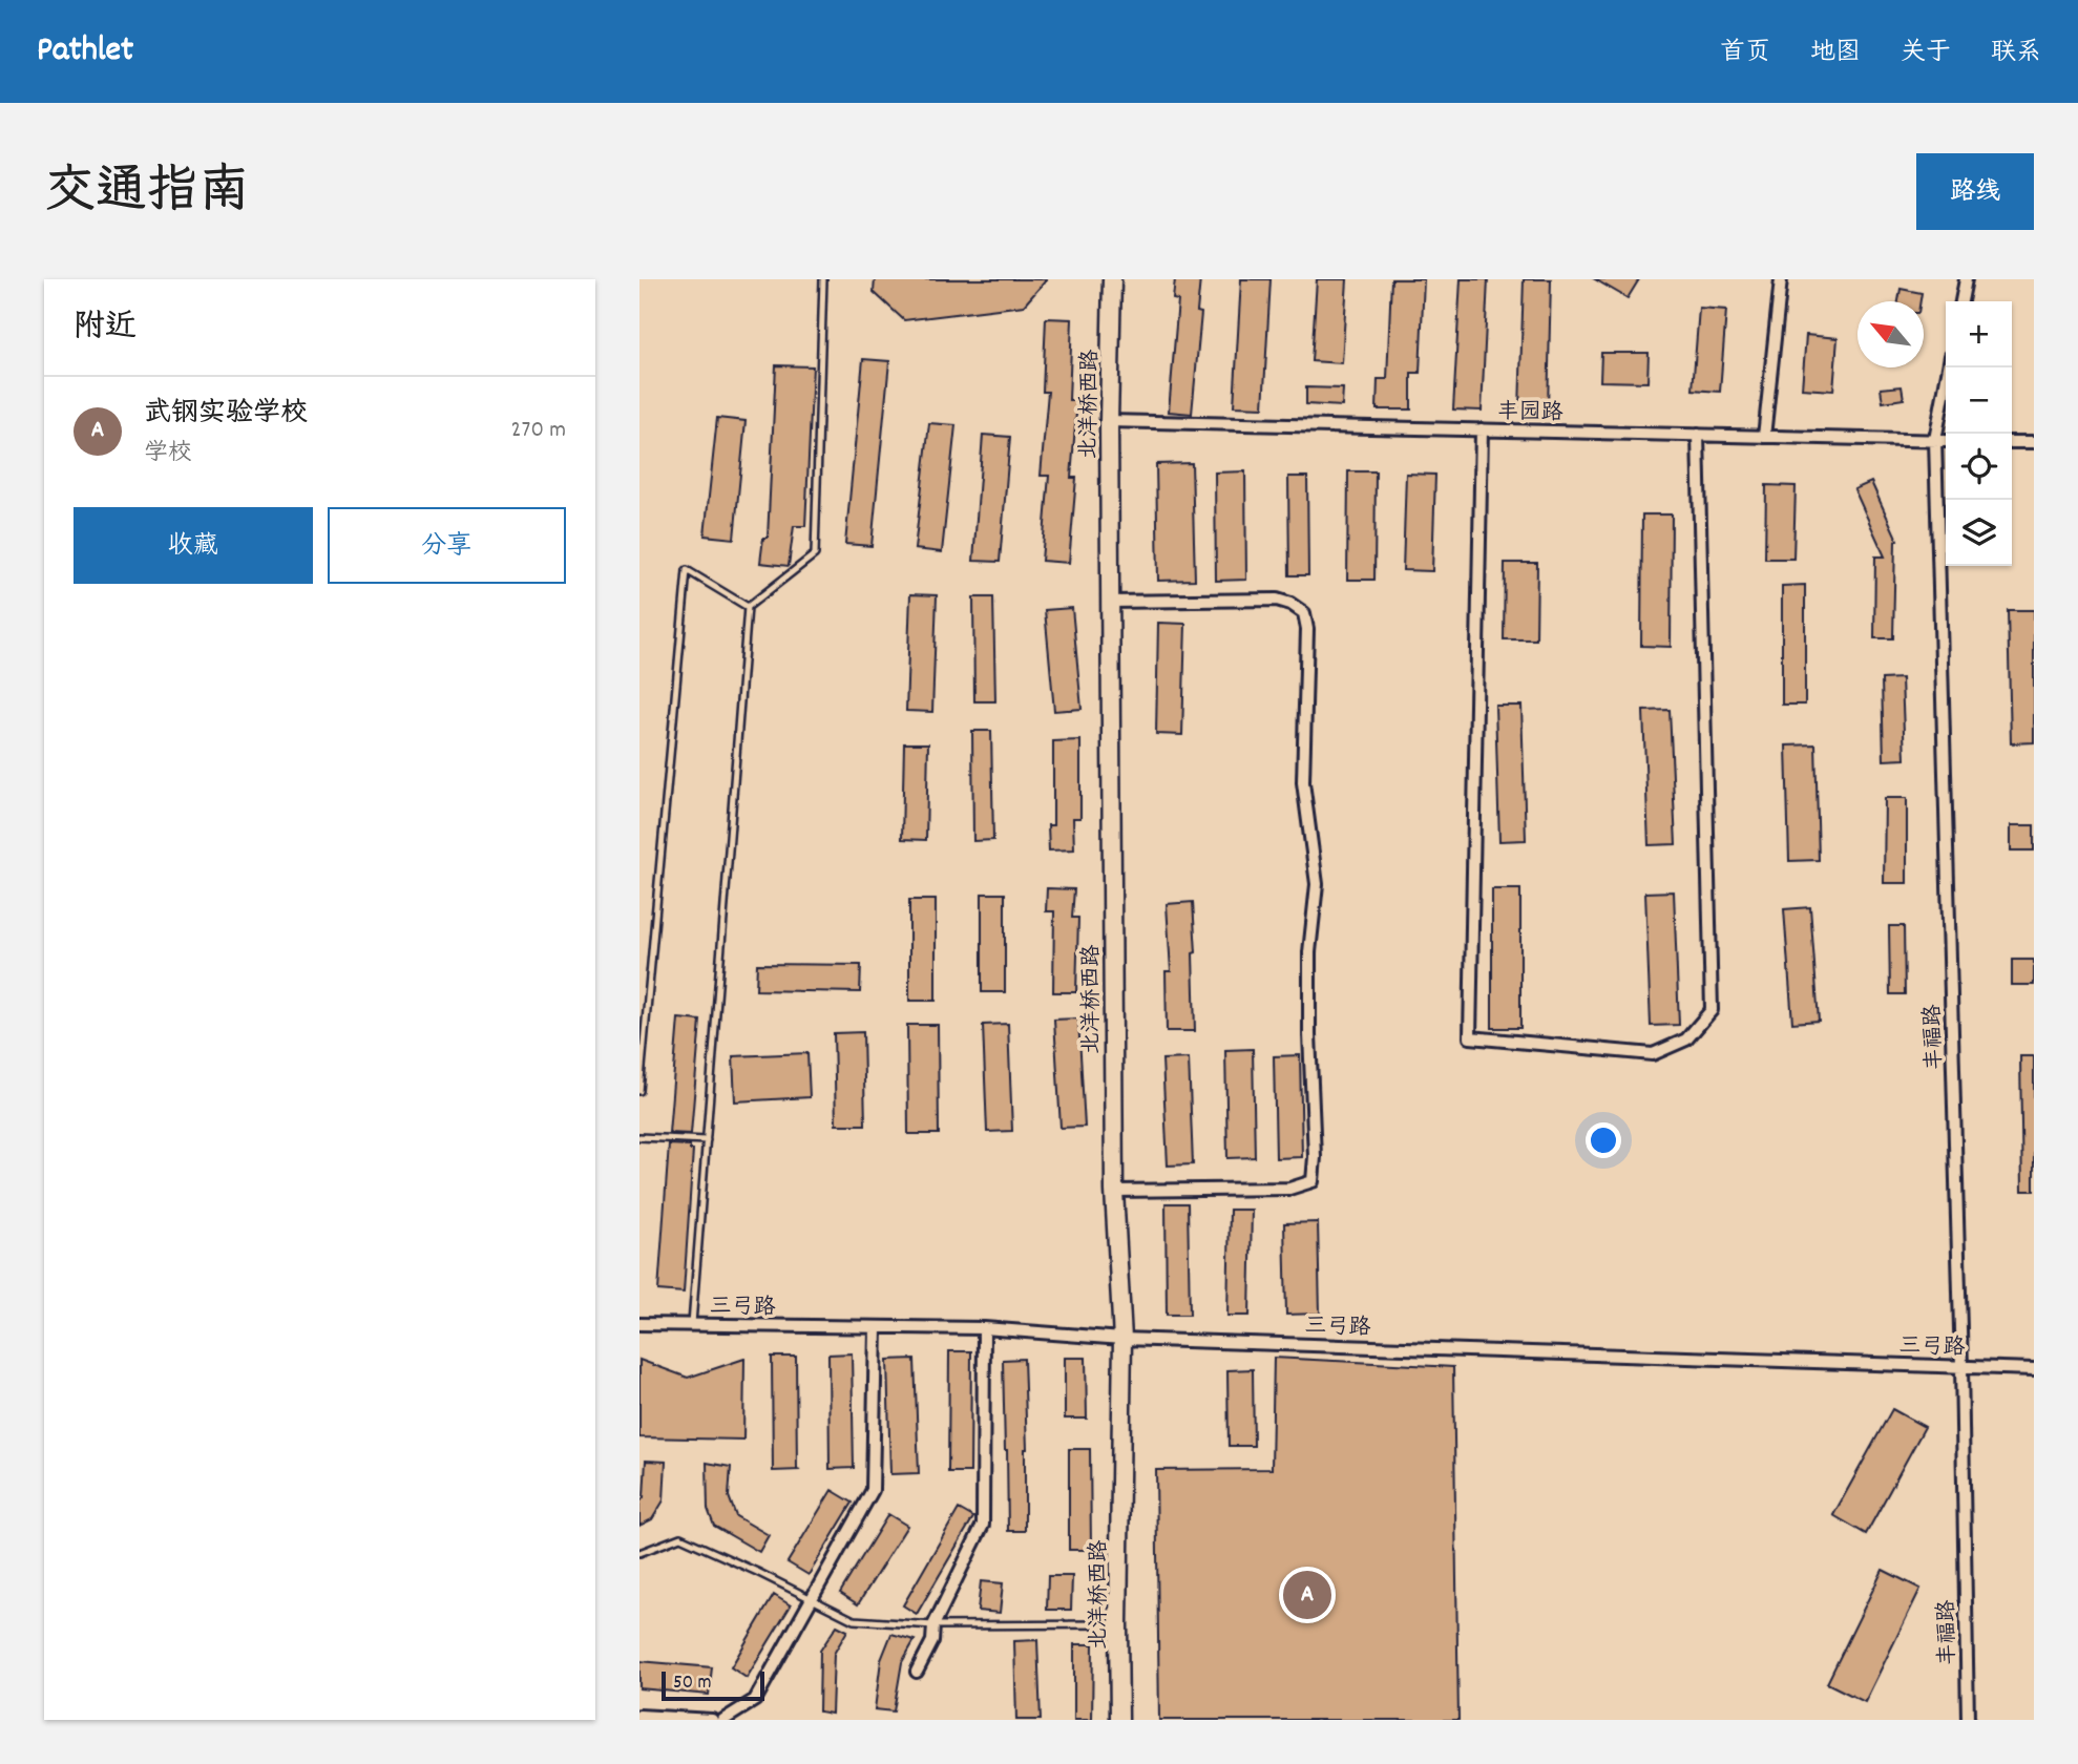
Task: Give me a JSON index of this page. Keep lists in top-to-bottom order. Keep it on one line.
{"streets":{"main road":["北洋桥西路"],"street":["丰园路","丰福路","三弓路"]},"crossings":[["北洋桥西路","丰园路"],["北洋桥西路","三弓路"],["丰园路","丰福路"],["丰福路","三弓路"]],"scale_bar":"50 m","north":"top left","page":{"header":"Pathlet","nav":["首页","地图","关于","联系"],"title":"交通指南","buttons":["路线",["收藏","分享"]],"heading":"附近","map_buttons":["+","−"],"list":[{"mark":"A","name":"武钢实验学校","note":"学校","value":"270 m"}],"pins":"A","scale":"50 m"}}
